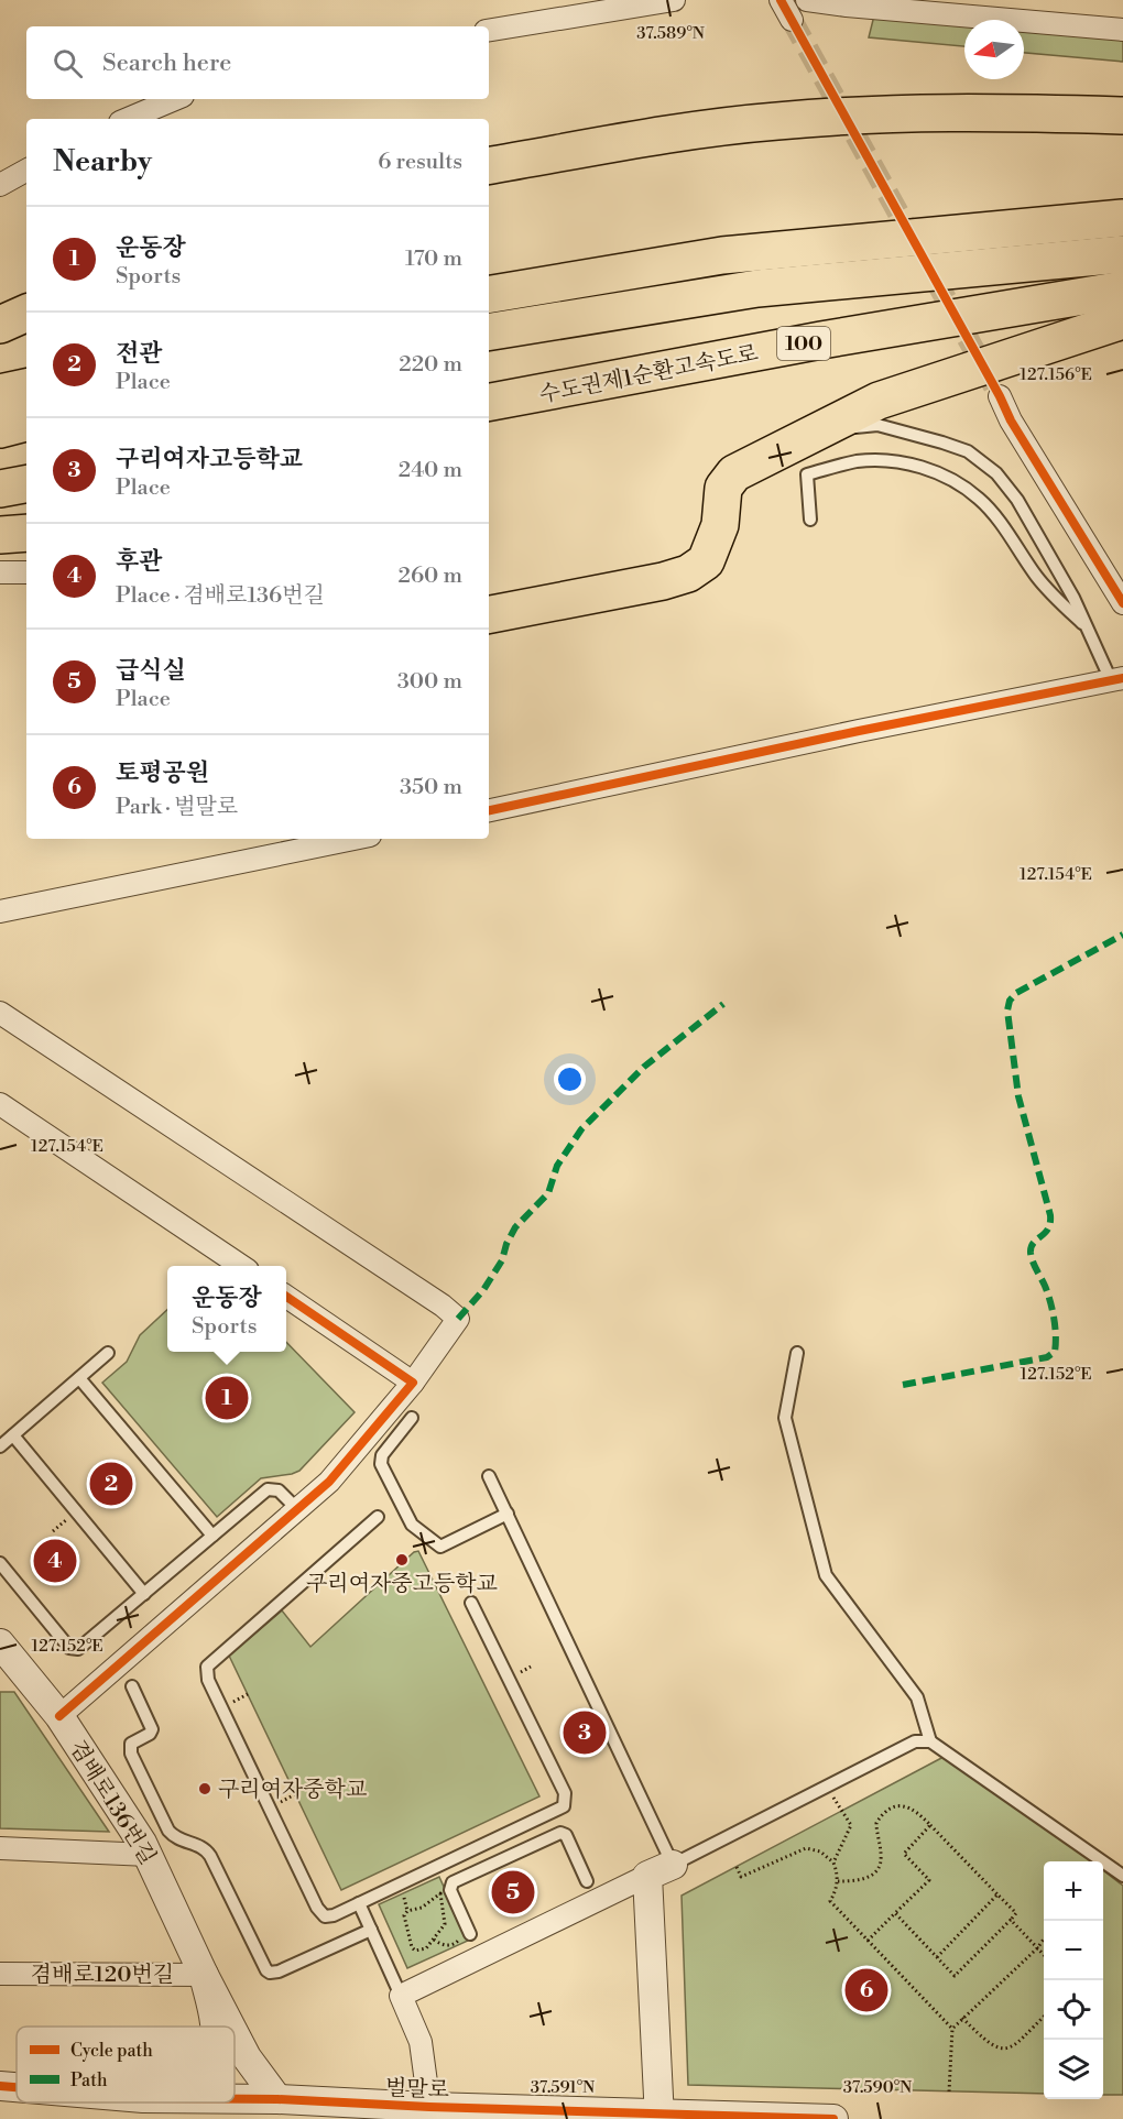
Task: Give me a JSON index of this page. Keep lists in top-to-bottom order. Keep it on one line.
{"streets":{"highway":["100","수도권제1순환고속도로"],"street":["겸배로136번길","겸배로120번길","벌말로"]},"crossings":[["겸배로136번길","겸배로120번길"]],"places":["구리여자중고등학교","구리여자중학교"],"legend":["Cycle path","Path"],"north":"left","page":{"search":"Search here","heading":["Nearby","6 results"],"list":[{"mark":"1","name":"운동장","note":"Sports","value":"170 m"},{"mark":"2","name":"전관","note":"Place","value":"220 m"},{"mark":"3","name":"구리여자고등학교","note":"Place","value":"240 m"},{"mark":"4","name":"후관","note":"Place · 겸배로136번길","value":"260 m"},{"mark":"5","name":"급식실","note":"Place","value":"300 m"},{"mark":"6","name":"토평공원","note":"Park · 벌말로","value":"350 m"}],"popup":["운동장","Sports"],"pins":["1","2","4","3","5","6"],"map_buttons":["+","−"]},"coordinates":["37.589°N","127.156°E","127.154°E","127.152°E","37.591°N","37.590°N"]}
